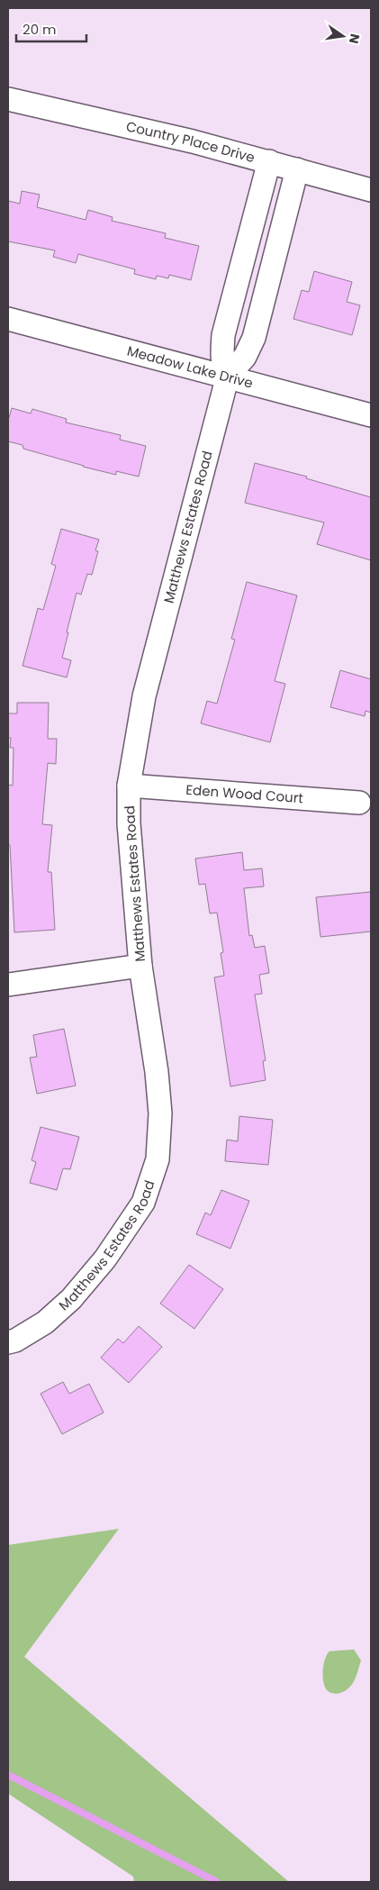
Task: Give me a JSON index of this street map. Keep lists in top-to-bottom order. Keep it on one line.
{"streets":{"street":["Country Place Drive","Meadow Lake Drive","Matthews Estates Road","Eden Wood Court"]},"crossings":[["Country Place Drive","Matthews Estates Road"],["Meadow Lake Drive","Matthews Estates Road"],["Matthews Estates Road","Eden Wood Court"]],"scale_bar":"20 m","north":"right"}
